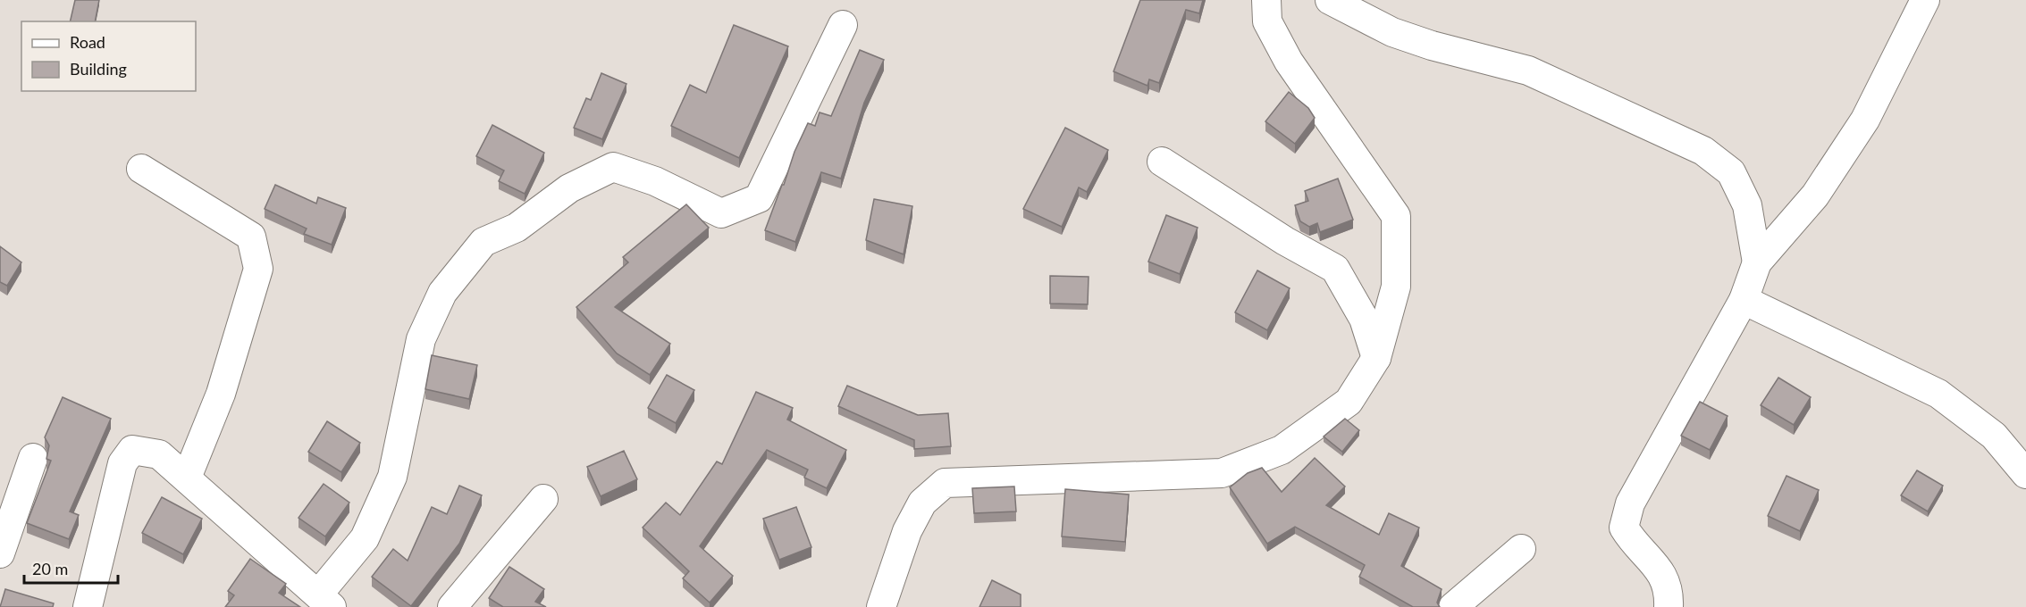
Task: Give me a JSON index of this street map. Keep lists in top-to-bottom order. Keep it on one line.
{"legend":["Road","Building"],"scale_bar":"20 m"}
